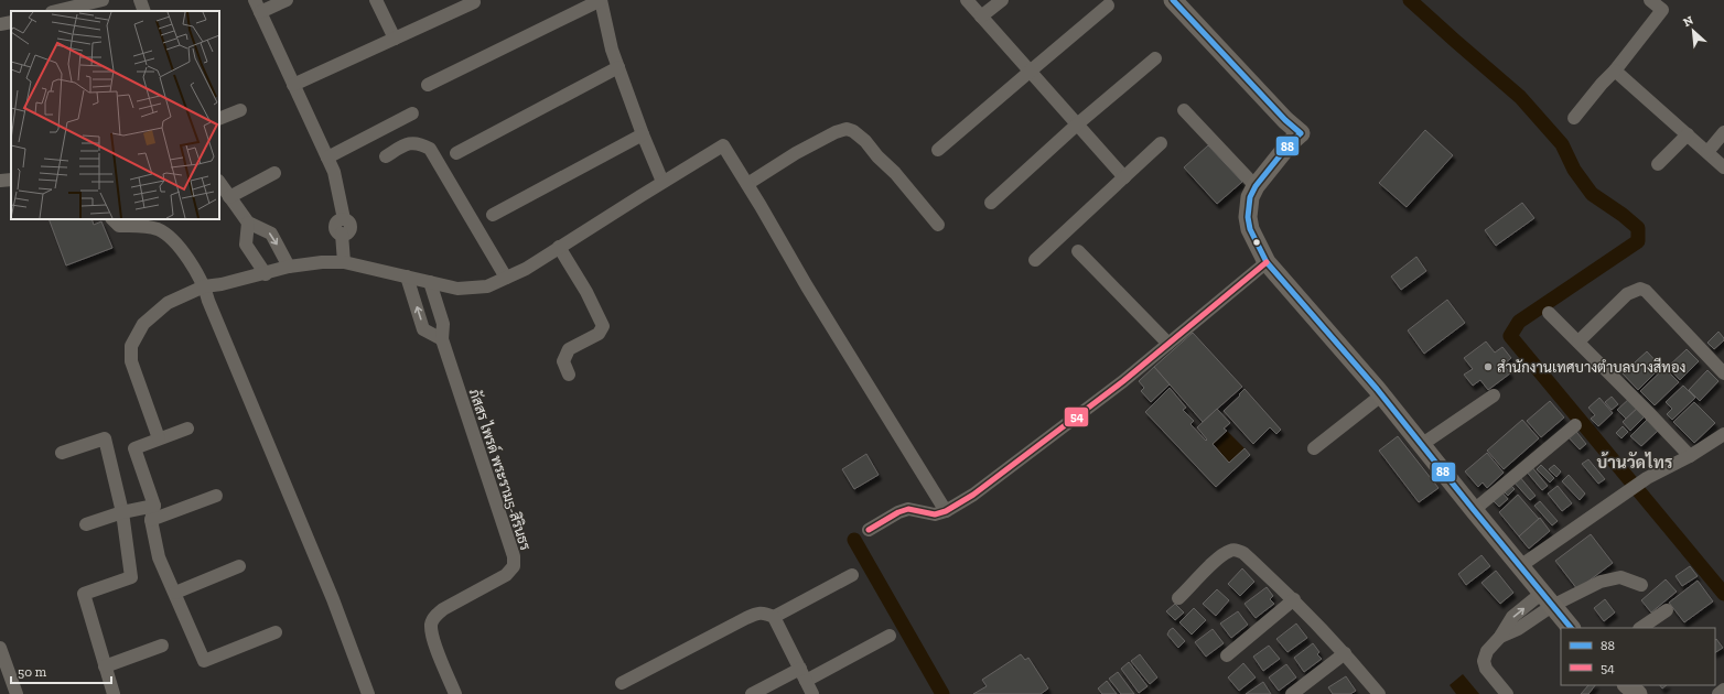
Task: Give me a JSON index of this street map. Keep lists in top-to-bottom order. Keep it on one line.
{"streets":{"street":["ภัสสร ไพรด์ พระราม5-สิรินธร"]},"districts":["บ้านวัดไทร"],"places":["สำนักงานเทศบางตำบลบางสีทอง"],"lines":["transit line 88","transit line 54"],"legend":["88","54"],"scale_bar":"50 m","north":"top left"}
